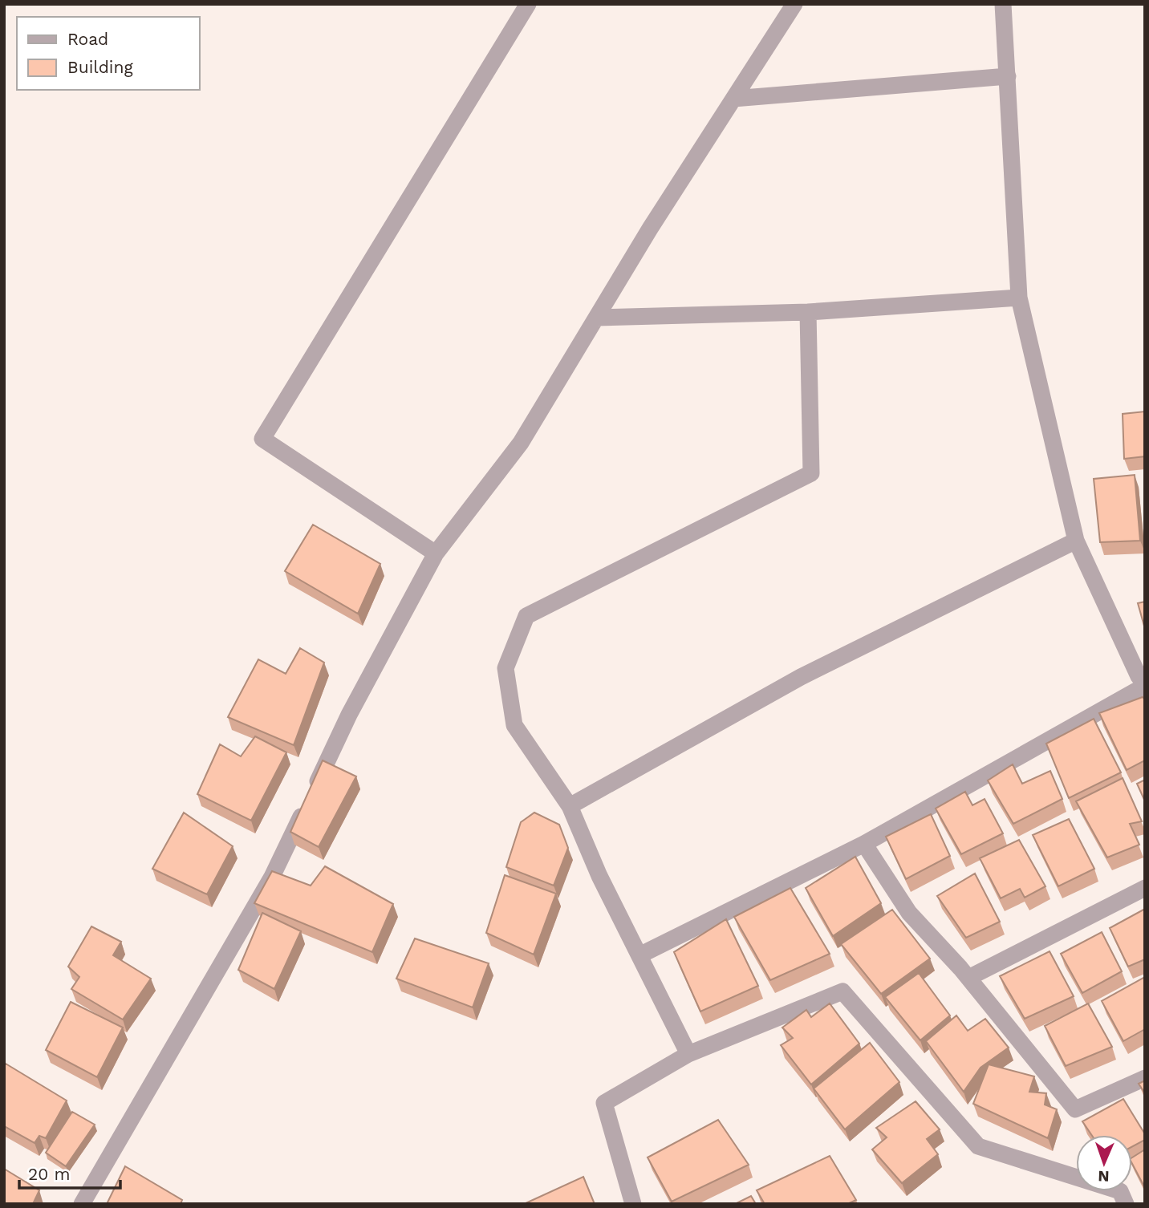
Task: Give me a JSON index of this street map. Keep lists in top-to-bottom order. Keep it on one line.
{"legend":["Road","Building"],"scale_bar":"20 m","north":"bottom"}
